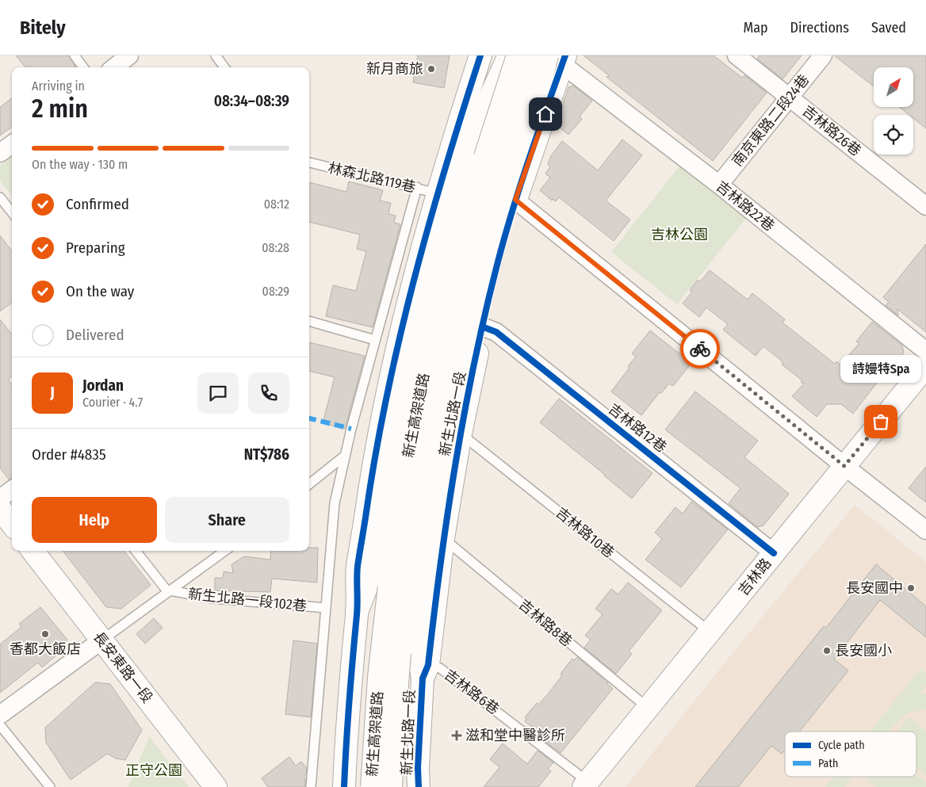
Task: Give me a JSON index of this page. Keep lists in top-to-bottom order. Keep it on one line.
{"streets":{"main road":["新生北路一段","新生高架道路","吉林路","長安東路一段"],"street":["南京東路二段24巷","吉林路26巷","吉林路22巷","吉林路12巷"],"lane":["林森北路119巷","吉林路10巷","新生北路一段102巷","吉林路8巷","吉林路6巷"]},"crossings":[["南京東路二段24巷","吉林路26巷"],["南京東路二段24巷","吉林路22巷"],["吉林路22巷","新生北路一段"],["新生北路一段","吉林路12巷"],["新生北路一段","吉林路10巷"],["新生北路一段","吉林路8巷"],["新生北路一段","吉林路6巷"],["吉林路12巷","吉林路"],["吉林路10巷","吉林路"],["吉林路","吉林路8巷"],["吉林路","吉林路6巷"]],"parks":["吉林公園","正守公園"],"places":{"other":["新月商旅","詩嫚特Spa","長安國中","香都大飯店","長安國小"],"health":["滋和堂中醫診所"]},"legend":["Cycle path","Path"],"north":"top right","page":{"header":"Bitely","nav":["Map","Directions","Saved"],"heading":["2 min","Arriving in","08:34–08:39"],"panel":["Jordan","Courier · 4.7","Order #4835","NT$786"],"bar":"On the way · 130 m","list":[["Confirmed","08:12"],["Preparing","08:28"],["On the way","08:29"],"Delivered"],"bubble":"詩嫚特Spa","round":"J","buttons":["Help","Share"]}}
